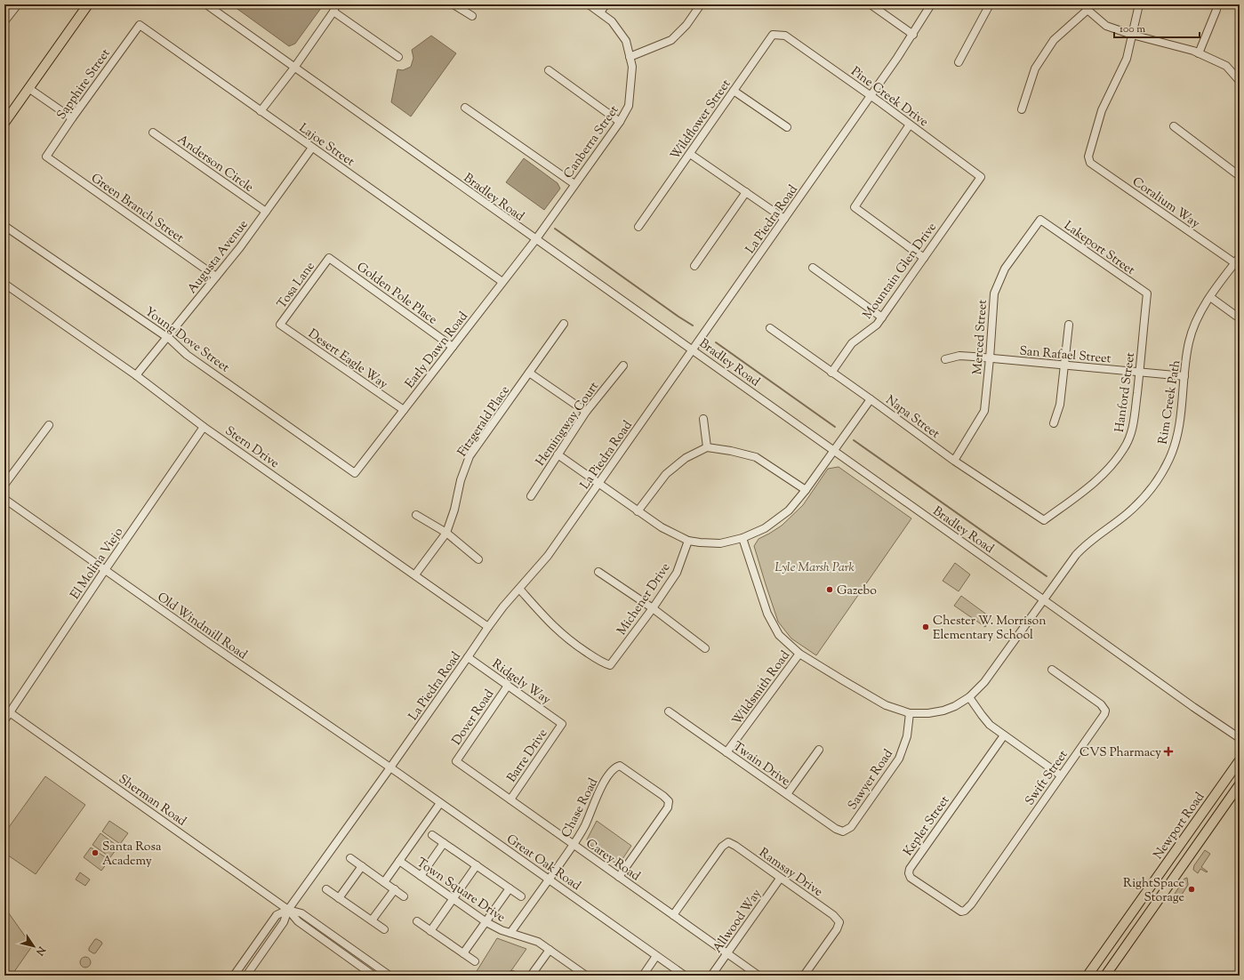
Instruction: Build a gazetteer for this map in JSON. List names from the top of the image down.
{
  "streets": {
    "main road": ["Newport Road"],
    "street": [
      "Sapphire Street",
      "Pine Creek Drive",
      "Wildflower Street",
      "Canberra Street",
      "Lajoe Street",
      "Anderson Circle",
      "Bradley Road",
      "Coralium Way",
      "Green Branch Street",
      "La Piedra Road",
      "Lakeport Street",
      "Augusta Avenue",
      "Mountain Glen Drive",
      "Tosa Lane",
      "Golden Pole Place",
      "Merced Street",
      "Young Dove Street",
      "Early Dawn Road",
      "San Rafael Street",
      "Desert Eagle Way",
      "Hanford Street",
      "Rim Creek Path",
      "Napa Street",
      "Fitzgerald Place",
      "Hemingway Court",
      "Stern Drive",
      "El Molina Viejo",
      "Michener Drive",
      "Old Windmill Road",
      "Ridgely Way",
      "Wildsmith Road",
      "Dover Road",
      "Barre Drive",
      "Twain Drive",
      "Swift Street",
      "Sawyer Road",
      "Sherman Road",
      "Chase Road",
      "Kepler Street",
      "Carey Road",
      "Great Oak Road",
      "Ramsay Drive",
      "Town Square Drive",
      "Allwood Way"
    ]
  },
  "crossings": [
    ["Sapphire Street", "Lajoe Street"],
    ["Sapphire Street", "Green Branch Street"],
    ["Pine Creek Drive", "Wildflower Street"],
    ["Pine Creek Drive", "La Piedra Road"],
    ["Pine Creek Drive", "Mountain Glen Drive"],
    ["Canberra Street", "Bradley Road"],
    ["Canberra Street", "Early Dawn Road"],
    ["Lajoe Street", "Augusta Avenue"],
    ["Lajoe Street", "Early Dawn Road"],
    ["Anderson Circle", "Augusta Avenue"],
    ["Bradley Road", "La Piedra Road"],
    ["Bradley Road", "Early Dawn Road"],
    ["Bradley Road", "Rim Creek Path"],
    ["Coralium Way", "Rim Creek Path"],
    ["Green Branch Street", "Augusta Avenue"],
    ["La Piedra Road", "Stern Drive"],
    ["La Piedra Road", "Michener Drive"],
    ["La Piedra Road", "Old Windmill Road"],
    ["La Piedra Road", "Ridgely Way"],
    ["La Piedra Road", "Sherman Road"],
    ["La Piedra Road", "Great Oak Road"],
    ["Lakeport Street", "Merced Street"],
    ["Lakeport Street", "Hanford Street"],
    ["Augusta Avenue", "Young Dove Street"],
    ["Augusta Avenue", "Stern Drive"],
    ["Mountain Glen Drive", "Napa Street"],
    ["Tosa Lane", "Golden Pole Place"],
    ["Tosa Lane", "Desert Eagle Way"],
    ["Golden Pole Place", "Early Dawn Road"],
    ["Merced Street", "San Rafael Street"],
    ["Merced Street", "Napa Street"],
    ["Young Dove Street", "Early Dawn Road"],
    ["Early Dawn Road", "Desert Eagle Way"],
    ["San Rafael Street", "Hanford Street"],
    ["San Rafael Street", "Rim Creek Path"],
    ["Hanford Street", "Napa Street"],
    ["Rim Creek Path", "Wildsmith Road"],
    ["Rim Creek Path", "Sawyer Road"],
    ["Fitzgerald Place", "Stern Drive"],
    ["Stern Drive", "El Molina Viejo"],
    ["El Molina Viejo", "Old Windmill Road"],
    ["El Molina Viejo", "Sherman Road"],
    ["Old Windmill Road", "Great Oak Road"],
    ["Ridgely Way", "Dover Road"],
    ["Ridgely Way", "Barre Drive"],
    ["Wildsmith Road", "Twain Drive"],
    ["Dover Road", "Carey Road"],
    ["Barre Drive", "Carey Road"],
    ["Twain Drive", "Sawyer Road"],
    ["Swift Street", "Kepler Street"],
    ["Chase Road", "Carey Road"],
    ["Chase Road", "Great Oak Road"],
    ["Chase Road", "Town Square Drive"],
    ["Carey Road", "Ramsay Drive"],
    ["Carey Road", "Allwood Way"],
    ["Ramsay Drive", "Allwood Way"]
  ],
  "parks": ["Lyle Marsh Park"],
  "places": {
    "other": [
      "Gazebo",
      "Chester W. Morrison Elementary School",
      "Santa Rosa Academy",
      "RightSpace Storage"
    ],
    "health": ["CVS Pharmacy"]
  },
  "scale_bar": "100 m",
  "north": "bottom right"
}
